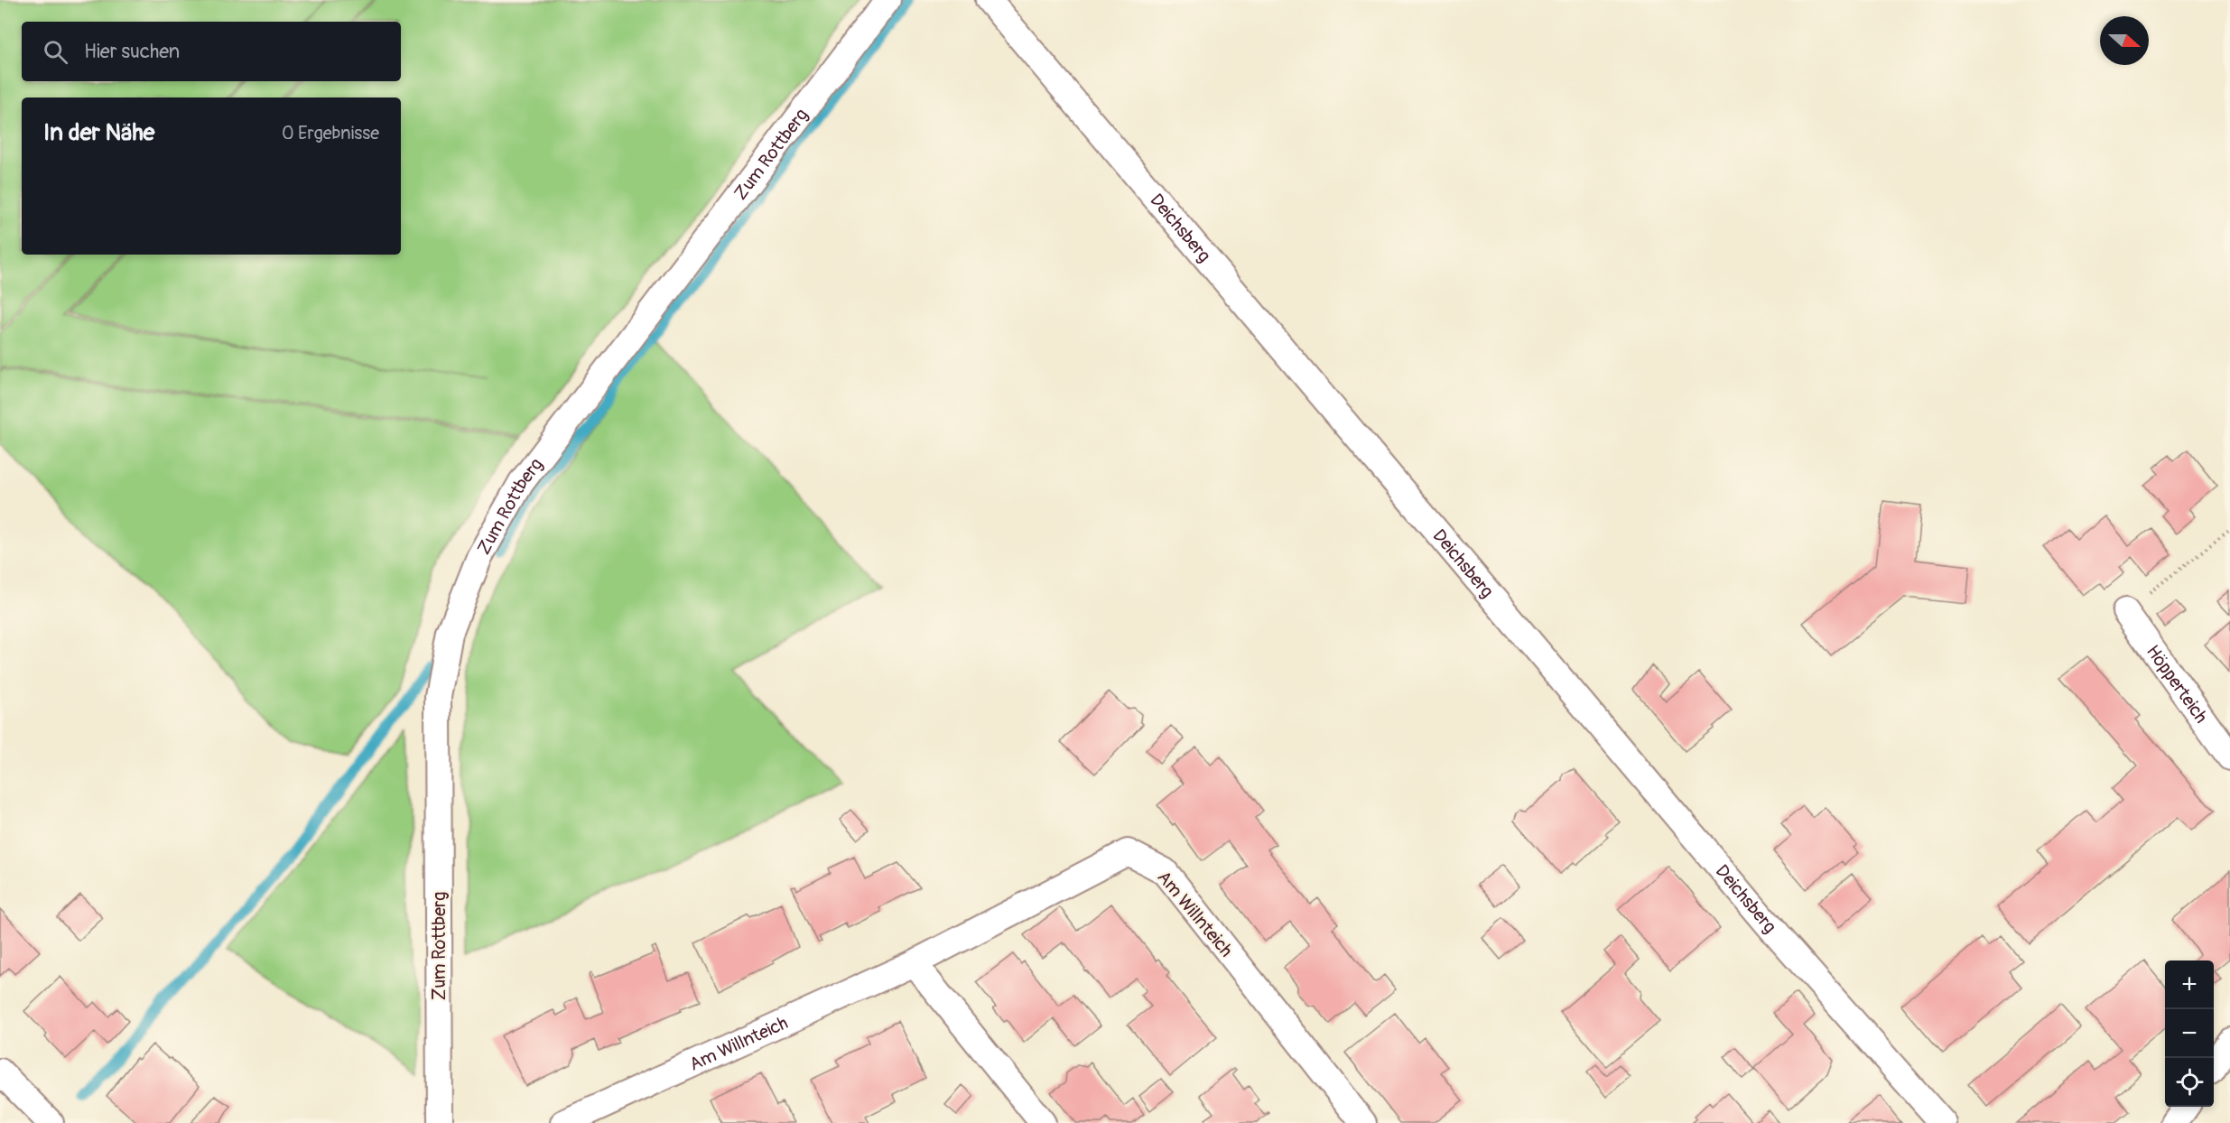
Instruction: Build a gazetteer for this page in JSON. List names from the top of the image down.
{
  "streets": {
    "street": [
      "Zum Rottberg",
      "Deichsberg",
      "Höpperteich",
      "Am Willnteich"
    ]
  },
  "north": "right",
  "page": {
    "search": "Hier suchen",
    "heading": ["In der Nähe", "0 Ergebnisse"],
    "map_buttons": ["+", "−"]
  }
}
